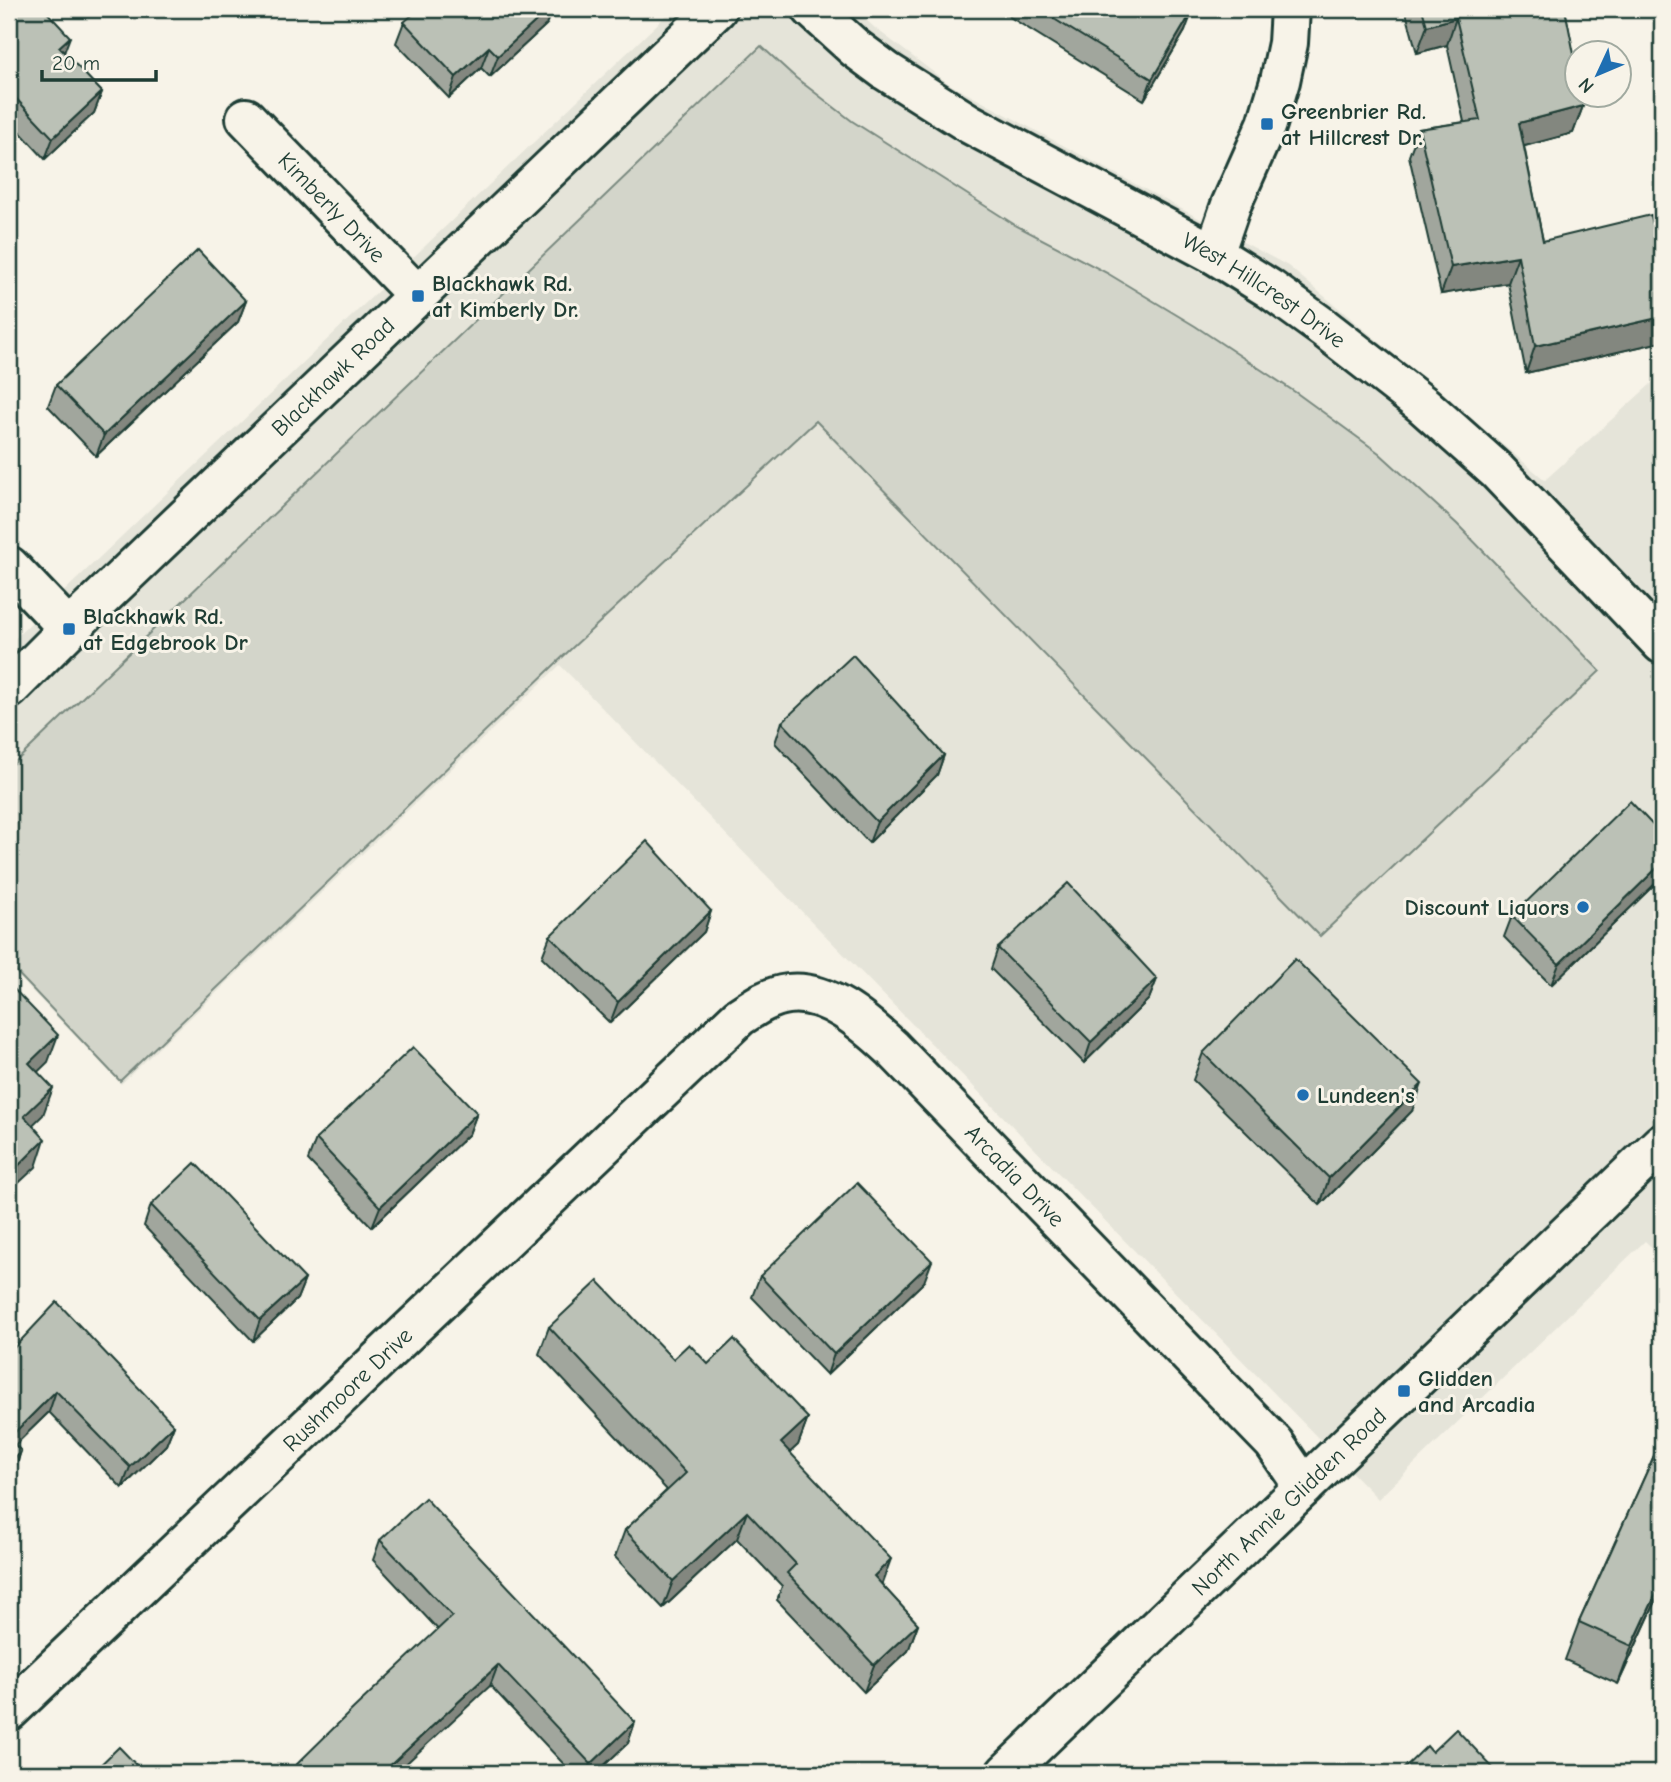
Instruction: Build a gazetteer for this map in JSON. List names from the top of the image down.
{
  "streets": {
    "street": [
      "Kimberly Drive",
      "West Hillcrest Drive",
      "Blackhawk Road",
      "Arcadia Drive",
      "Rushmoore Drive",
      "North Annie Glidden Road"
    ]
  },
  "crossings": [
    ["Kimberly Drive", "Blackhawk Road"],
    ["Arcadia Drive", "Rushmoore Drive"],
    ["Arcadia Drive", "North Annie Glidden Road"]
  ],
  "places": {
    "transit": [
      "Greenbrier Rd. at Hillcrest Dr.",
      "Blackhawk Rd. at Kimberly Dr.",
      "Blackhawk Rd. at Edgebrook Dr",
      "Glidden and Arcadia"
    ],
    "other": ["Discount Liquors", "Lundeen's"]
  },
  "scale_bar": "20 m",
  "north": "bottom left"
}
